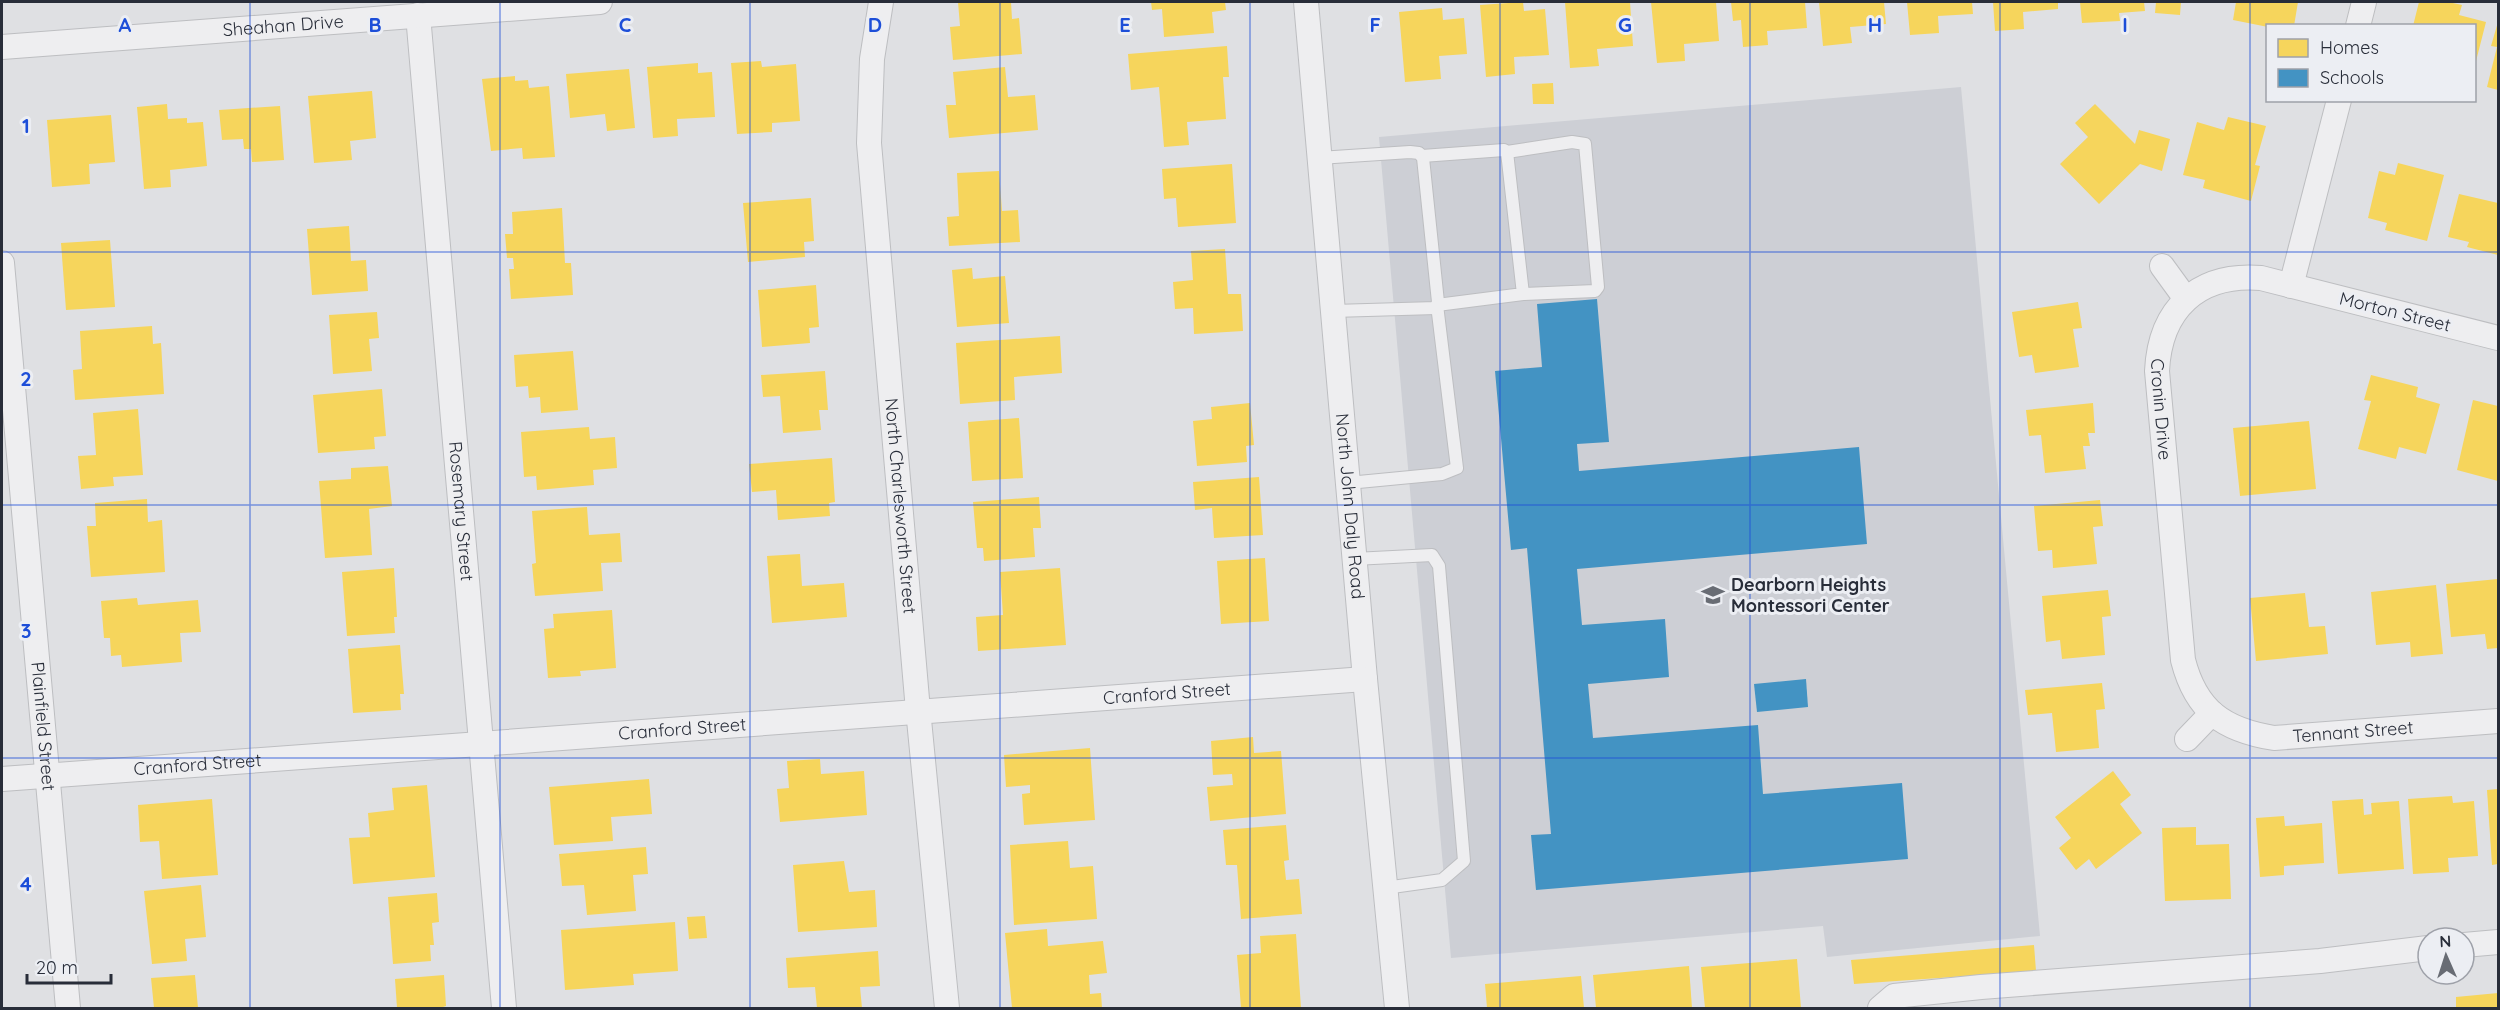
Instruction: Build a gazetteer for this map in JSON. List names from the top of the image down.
{
  "streets": {
    "street": [
      "Sheahan Drive",
      "Morton Street",
      "Cronin Drive",
      "North Charlesworth Street",
      "North John Daly Road",
      "Rosemary Street",
      "Cranford Street",
      "Plainfield Street",
      "Tennant Street"
    ]
  },
  "crossings": [
    ["Sheahan Drive", "Rosemary Street"],
    ["Morton Street", "Cronin Drive"],
    ["Cronin Drive", "Tennant Street"],
    ["North Charlesworth Street", "Cranford Street"],
    ["North John Daly Road", "Cranford Street"],
    ["Rosemary Street", "Cranford Street"],
    ["Cranford Street", "Plainfield Street"]
  ],
  "places": {
    "school or university": ["Dearborn Heights Montessori Center"]
  },
  "legend": ["Homes", "Schools"],
  "scale_bar": "20 m",
  "north": "top",
  "grid": {
    "columns": [
      "A",
      "B",
      "C",
      "D",
      "E",
      "F",
      "G",
      "H",
      "I"
    ],
    "rows": [
      "1",
      "2",
      "3",
      "4"
    ]
  }
}
